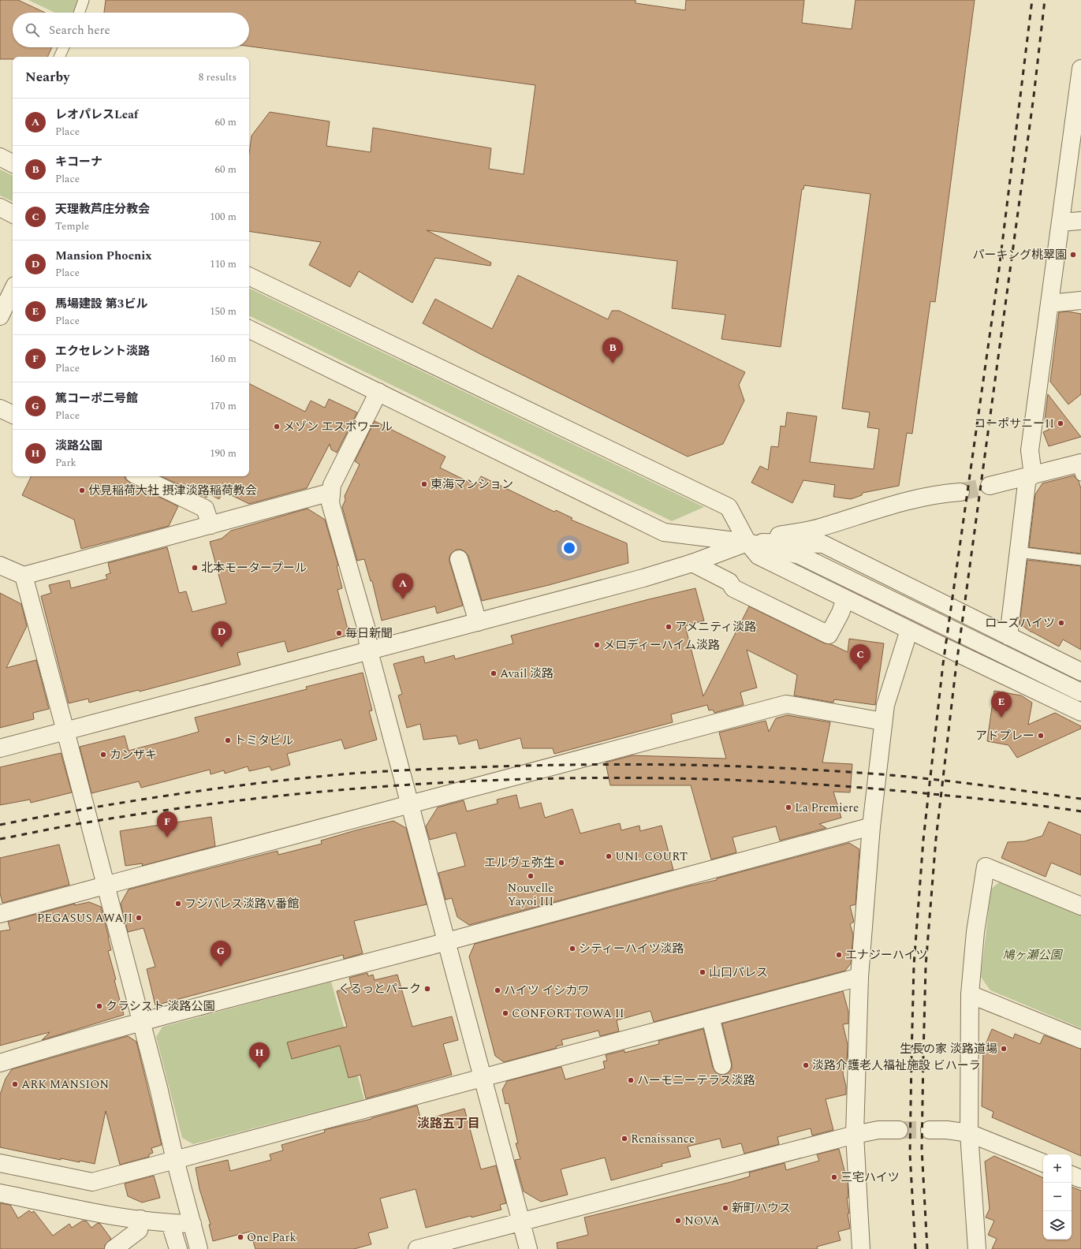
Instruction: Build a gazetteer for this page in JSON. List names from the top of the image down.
{
  "districts": ["淡路五丁目"],
  "parks": ["鳩ヶ瀬公園"],
  "places": [
    "パーキング桃翠園",
    "コーポサニーII",
    "メゾン エスポワール",
    "東海マンション",
    "伏見稲荷大社 摂津淡路稲荷教会",
    "北本モータープール",
    "ローズハイツ",
    "アメニティ淡路",
    "毎日新聞",
    "メロディーハイム淡路",
    "Avail 淡路",
    "アドプレー",
    "トミタビル",
    "カンザキ",
    "La Premiere",
    "UNI. COURT",
    "エルヴェ弥生",
    "Nouvelle Yayoi III",
    "フジパレス淡路V番館",
    "PEGASUS AWAJI",
    "シティーハイツ淡路",
    "エナジーハイツ",
    "山口パレス",
    "くるっとパーク",
    "ハイツ イシカワ",
    "クラシスト 淡路公園",
    "CONFORT TOWA II",
    "生長の家 淡路道場",
    "淡路介護老人福祉施設 ビハーラ",
    "ハーモニーテラス淡路",
    "ARK MANSION",
    "Renaissance",
    "三宅ハイツ",
    "新町ハウス",
    "NOVA",
    "One Park"
  ],
  "page": {
    "search": "Search here",
    "heading": ["Nearby", "8 results"],
    "list": [
      {
        "mark": "A",
        "name": "レオパレスLeaf",
        "note": "Place",
        "value": "60 m"
      },
      {
        "mark": "B",
        "name": "キコーナ",
        "note": "Place",
        "value": "60 m"
      },
      {
        "mark": "C",
        "name": "天理教芦庄分教会",
        "note": "Temple",
        "value": "100 m"
      },
      {
        "mark": "D",
        "name": "Mansion Phoenix",
        "note": "Place",
        "value": "110 m"
      },
      {
        "mark": "E",
        "name": "馬場建設 第3ビル",
        "note": "Place",
        "value": "150 m"
      },
      {
        "mark": "F",
        "name": "エクセレント淡路",
        "note": "Place",
        "value": "160 m"
      },
      {
        "mark": "G",
        "name": "篤コーポ二号館",
        "note": "Place",
        "value": "170 m"
      },
      {
        "mark": "H",
        "name": "淡路公園",
        "note": "Park",
        "value": "190 m"
      }
    ],
    "pins": [
      "B",
      "A",
      "D",
      "C",
      "E",
      "F",
      "G",
      "H"
    ],
    "map_buttons": ["+", "−"]
  }
}
